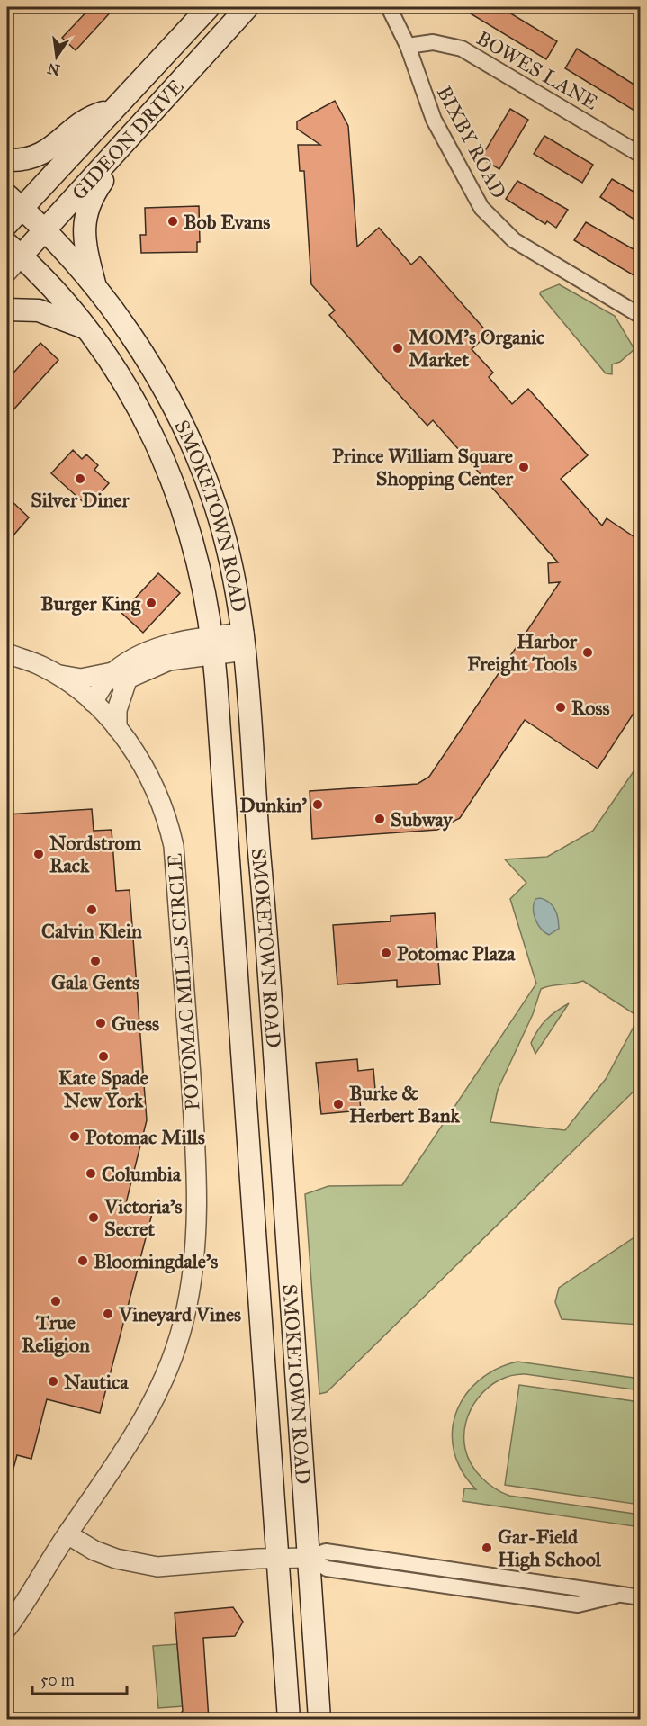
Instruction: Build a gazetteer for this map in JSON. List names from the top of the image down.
{
  "streets": {
    "main road": ["GIDEON DRIVE", "SMOKETOWN ROAD"],
    "street": ["BOWES LANE", "BIXBY ROAD", "POTOMAC MILLS CIRCLE"]
  },
  "crossings": [
    ["BOWES LANE", "BIXBY ROAD"],
    ["GIDEON DRIVE", "SMOKETOWN ROAD"]
  ],
  "places": [
    "Bob Evans",
    "MOM's Organic Market",
    "Prince William Square Shopping Center",
    "Silver Diner",
    "Burger King",
    "Harbor Freight Tools",
    "Ross",
    "Dunkin'",
    "Subway",
    "Nordstrom Rack",
    "Calvin Klein",
    "Potomac Plaza",
    "Gala Gents",
    "Guess",
    "Kate Spade New York",
    "Burke & Herbert Bank",
    "Potomac Mills",
    "Columbia",
    "Victoria's Secret",
    "Bloomingdale's",
    "True Religion",
    "Vineyard Vines",
    "Nautica",
    "Gar-Field High School"
  ],
  "scale_bar": "50 m",
  "north": "bottom"
}
